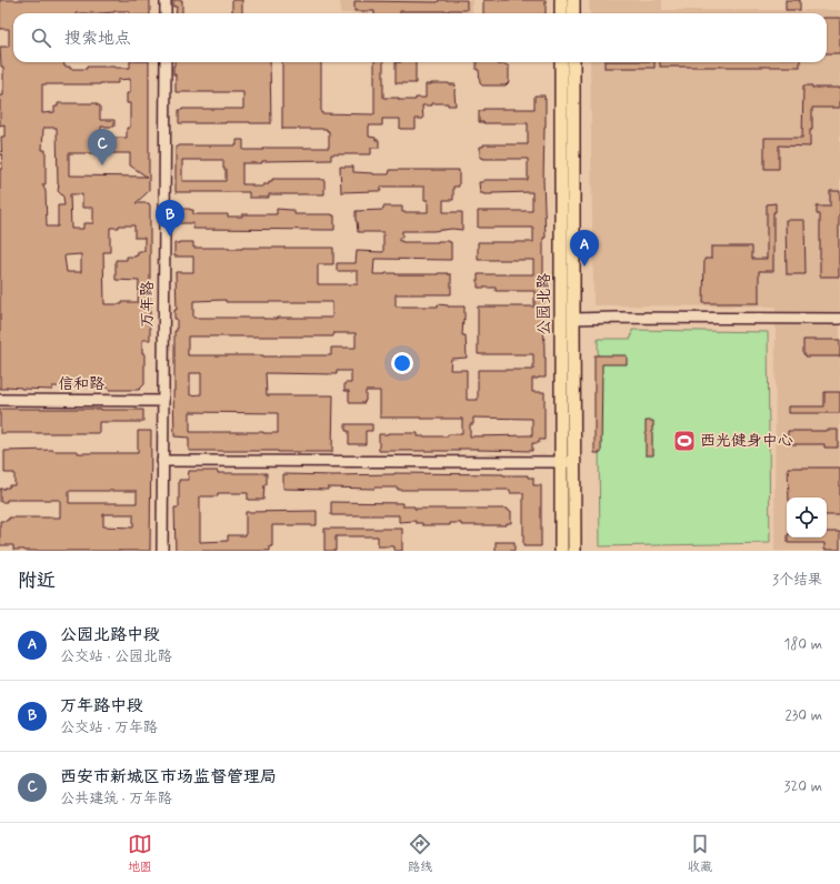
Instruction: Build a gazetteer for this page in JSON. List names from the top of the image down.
{
  "streets": {
    "main road": ["公园北路"],
    "street": ["万年路", "信和路"]
  },
  "crossings": [
    ["万年路", "信和路"]
  ],
  "places": {
    "sports": ["西光健身中心"]
  },
  "page": {
    "search": "搜索地点",
    "pins": ["C", "B", "A"],
    "heading": ["附近", "3个结果"],
    "list": [
      {
        "mark": "A",
        "name": "公园北路中段",
        "note": "公交站 · 公园北路",
        "value": "180 m"
      },
      {
        "mark": "B",
        "name": "万年路中段",
        "note": "公交站 · 万年路",
        "value": "230 m"
      },
      {
        "mark": "C",
        "name": "西安市新城区市场监督管理局",
        "note": "公共建筑 · 万年路",
        "value": "320 m"
      }
    ],
    "nav": ["地图", "路线", "收藏"]
  }
}
